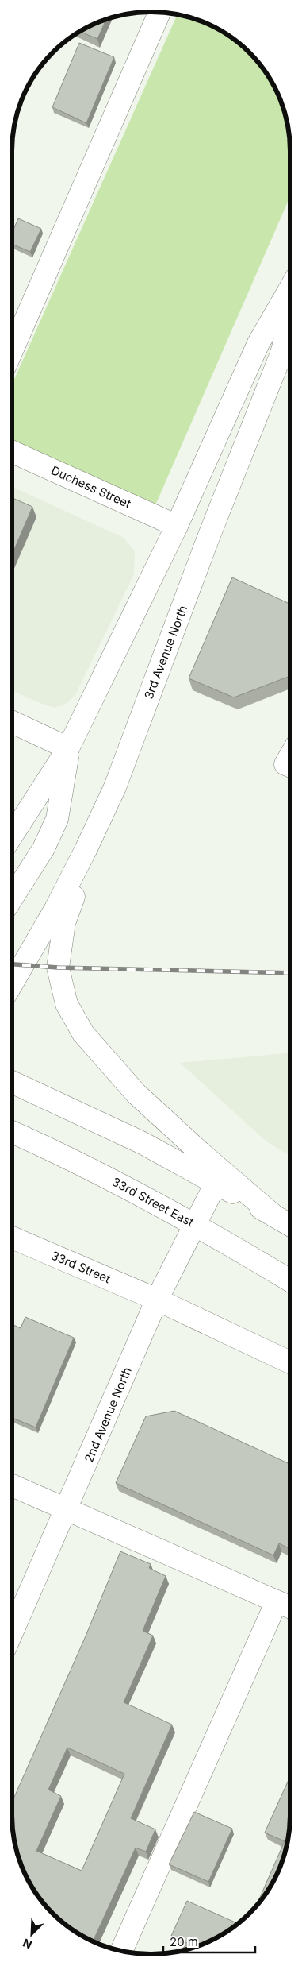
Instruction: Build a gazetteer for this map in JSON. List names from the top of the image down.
{
  "streets": {
    "main road": [
      "Duchess Street",
      "3rd Avenue North",
      "33rd Street East",
      "33rd Street",
      "2nd Avenue North"
    ]
  },
  "crossings": [
    ["33rd Street East", "2nd Avenue North"],
    ["33rd Street", "2nd Avenue North"]
  ],
  "scale_bar": "20 m",
  "north": "bottom left"
}
